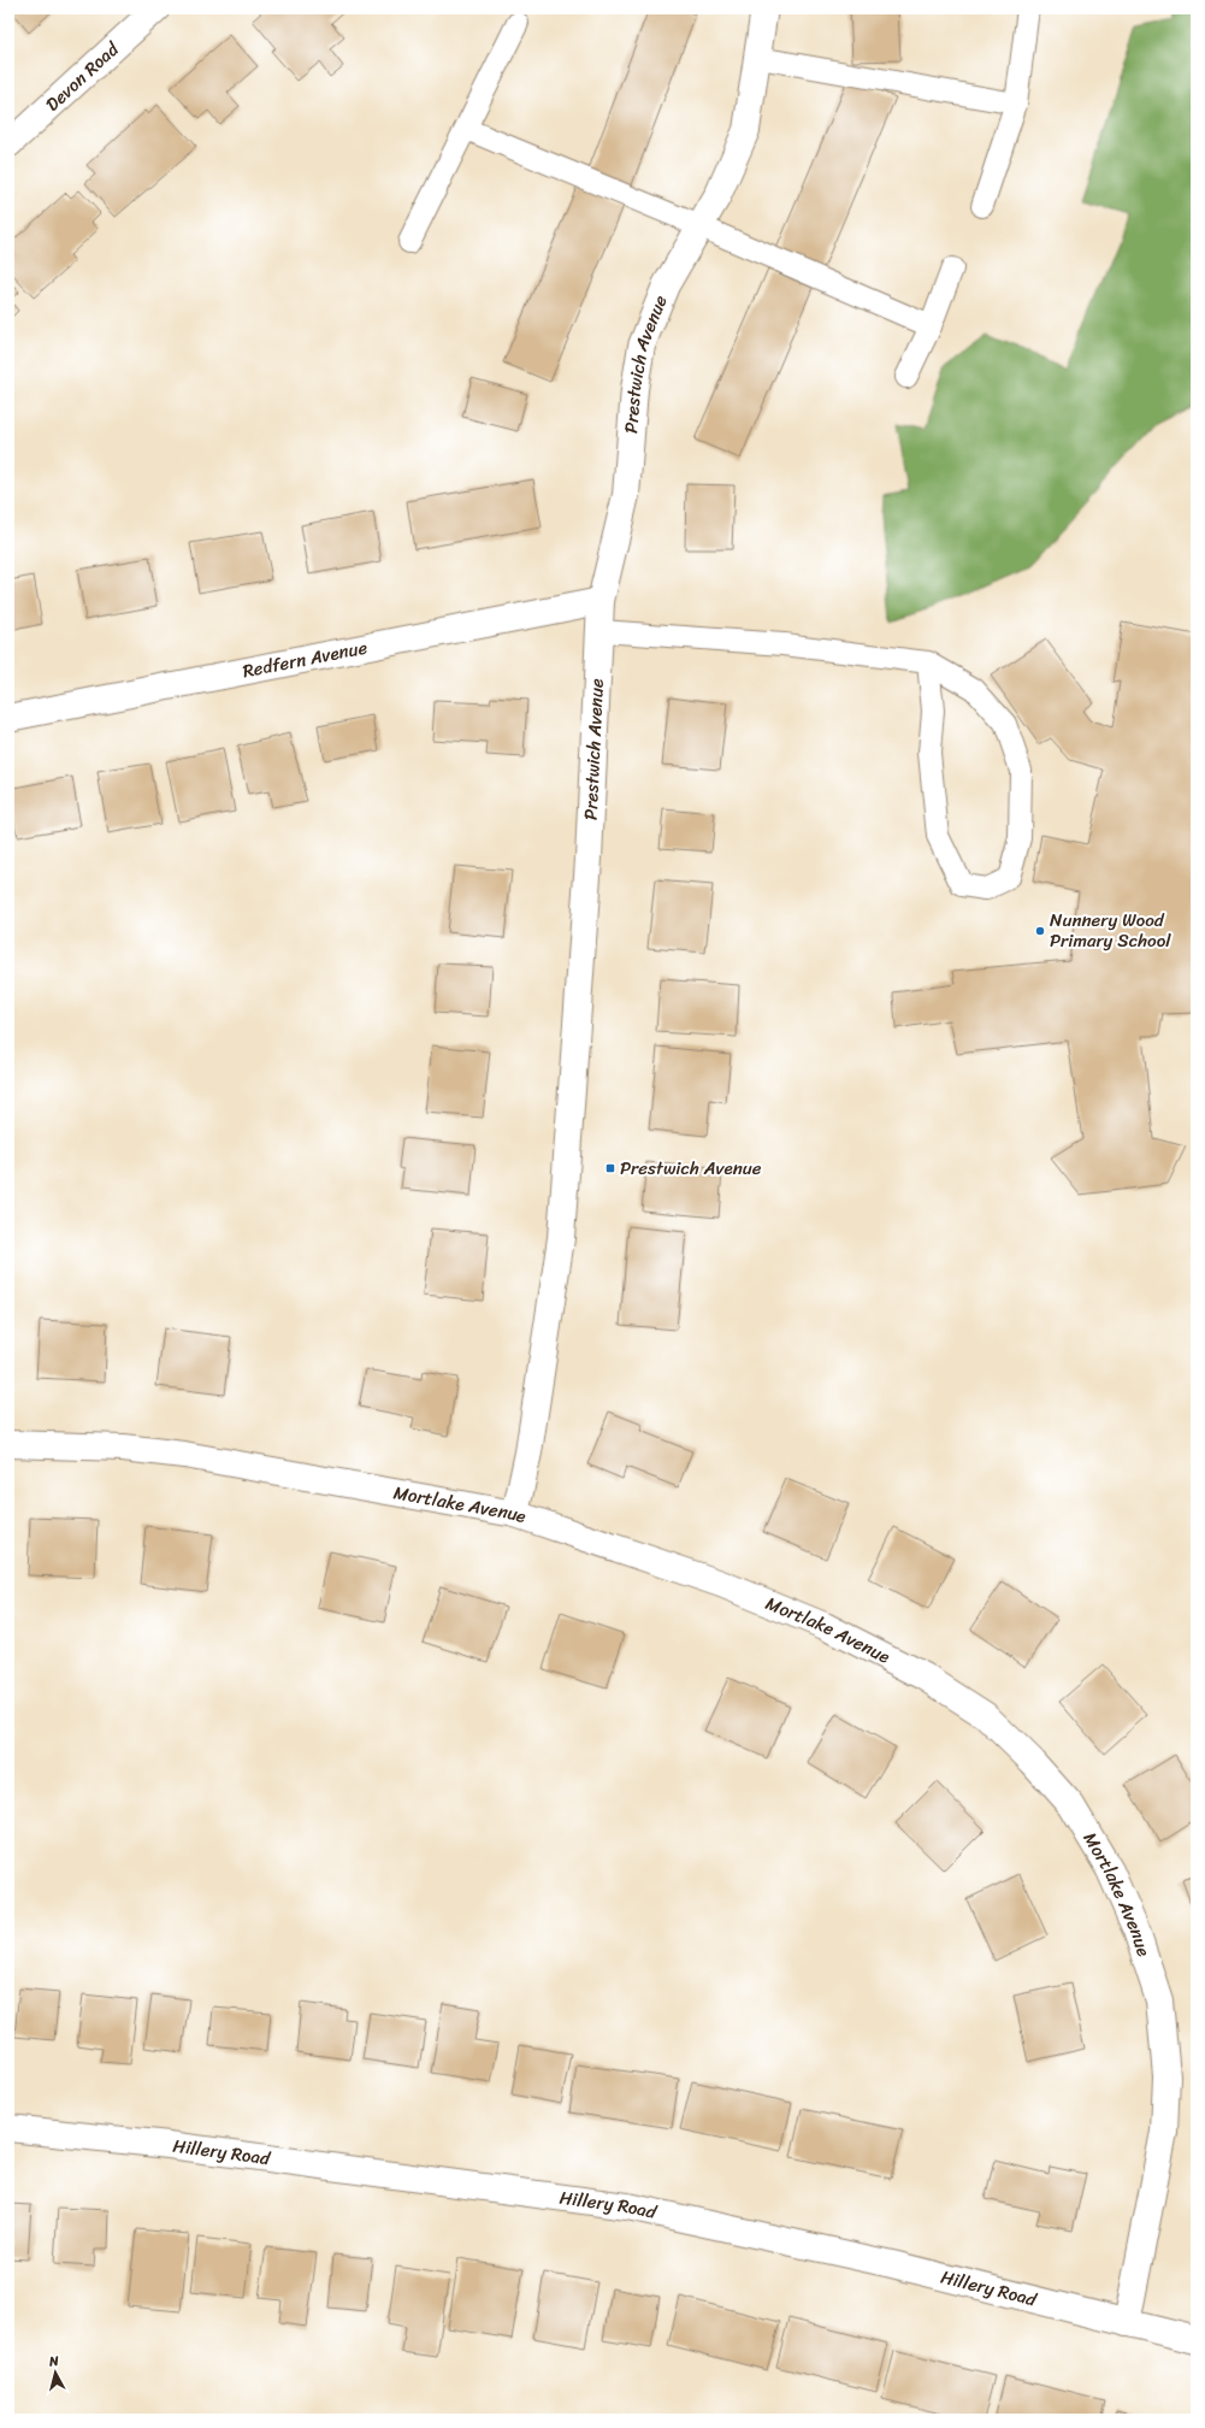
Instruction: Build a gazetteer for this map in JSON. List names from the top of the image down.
{
  "streets": {
    "street": [
      "Devon Road",
      "Prestwich Avenue",
      "Redfern Avenue",
      "Mortlake Avenue",
      "Hillery Road"
    ]
  },
  "crossings": [
    ["Prestwich Avenue", "Redfern Avenue"],
    ["Prestwich Avenue", "Mortlake Avenue"],
    ["Mortlake Avenue", "Hillery Road"]
  ],
  "places": {
    "other": ["Nunnery Wood Primary School"],
    "transit": ["Prestwich Avenue"]
  },
  "north": "top"
}
